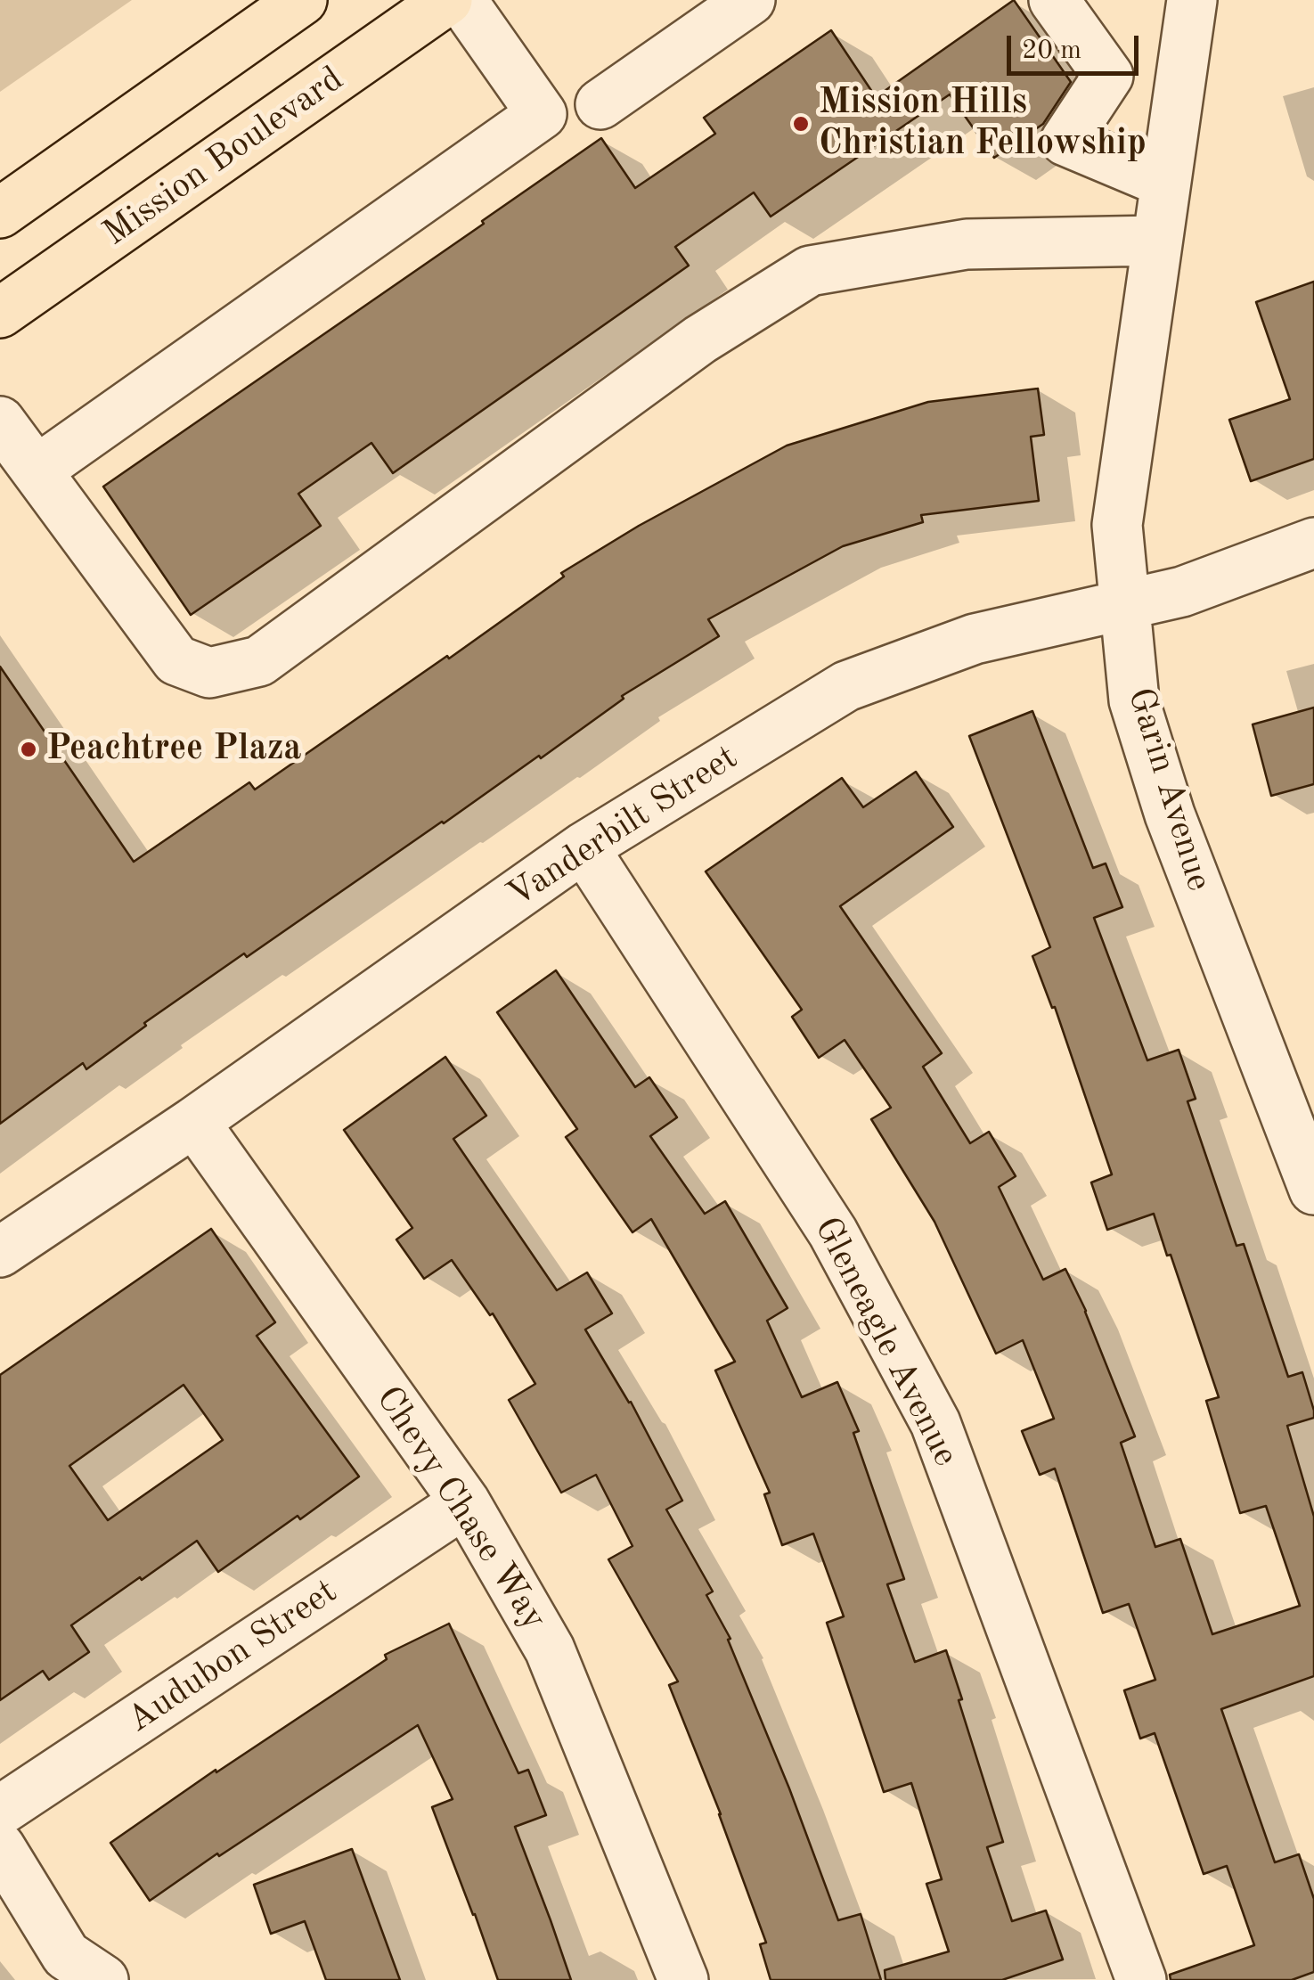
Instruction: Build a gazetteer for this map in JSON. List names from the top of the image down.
{
  "streets": {
    "main road": ["Mission Boulevard"],
    "street": [
      "Garin Avenue",
      "Vanderbilt Street",
      "Gleneagle Avenue",
      "Chevy Chase Way",
      "Audubon Street"
    ]
  },
  "crossings": [
    ["Garin Avenue", "Vanderbilt Street"],
    ["Vanderbilt Street", "Gleneagle Avenue"],
    ["Vanderbilt Street", "Chevy Chase Way"],
    ["Chevy Chase Way", "Audubon Street"]
  ],
  "places": ["Mission Hills Christian Fellowship", "Peachtree Plaza"],
  "scale_bar": "20 m"
}
